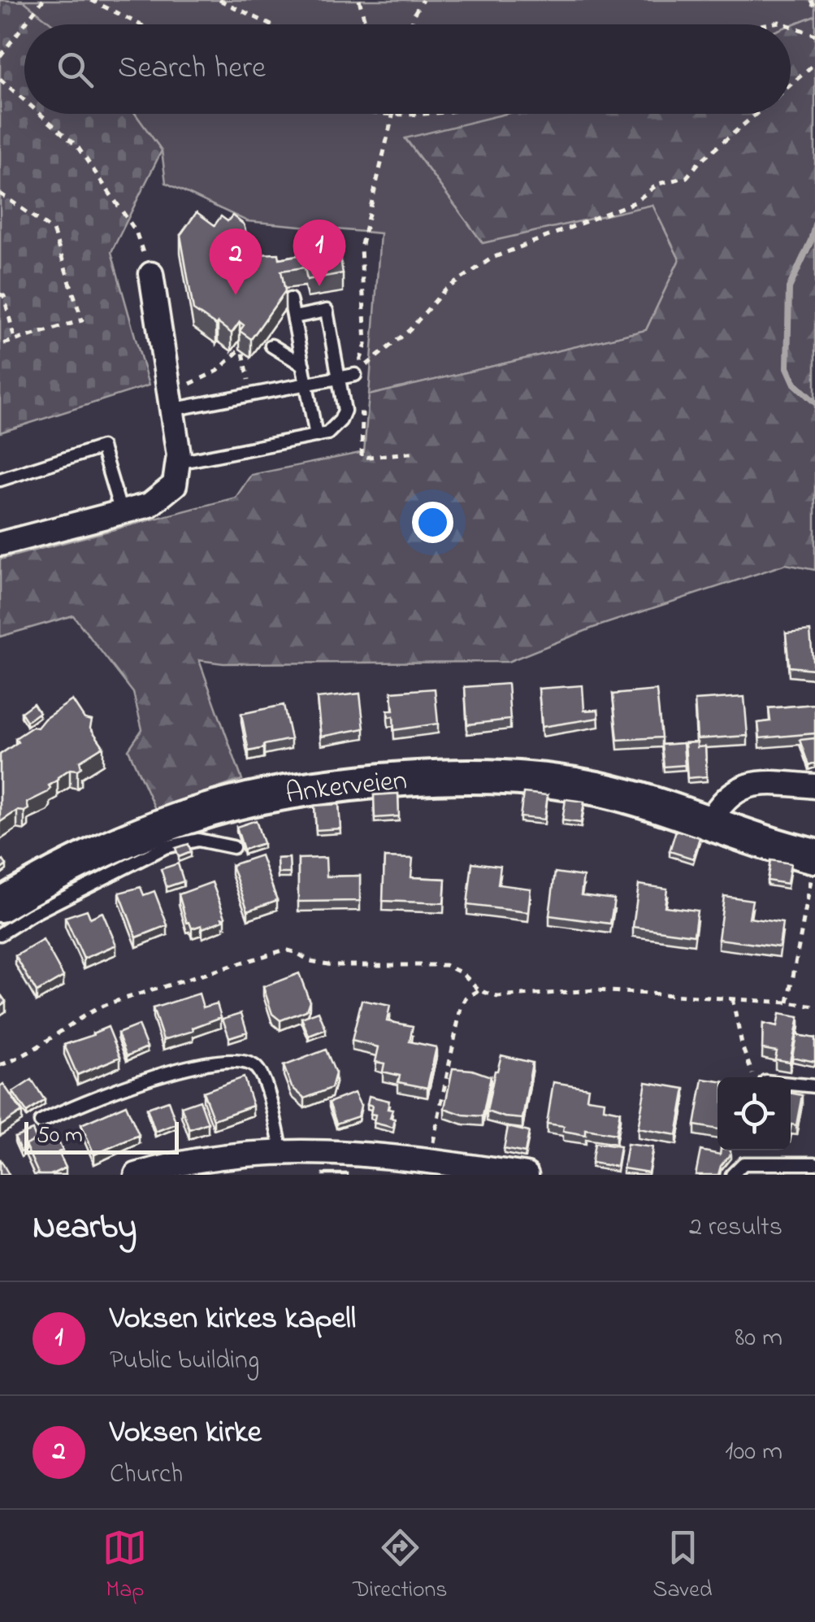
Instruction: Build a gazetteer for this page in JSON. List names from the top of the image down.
{
  "streets": {
    "main road": ["Ankerveien"]
  },
  "scale_bar": "50 m",
  "page": {
    "search": "Search here",
    "pins": ["1", "2"],
    "scale": "50 m",
    "heading": ["Nearby", "2 results"],
    "list": [
      {
        "mark": "1",
        "name": "Voksen kirkes kapell",
        "note": "Public building",
        "value": "80 m"
      },
      {
        "mark": "2",
        "name": "Voksen kirke",
        "note": "Church",
        "value": "100 m"
      }
    ],
    "nav": ["Map", "Directions", "Saved"]
  }
}
